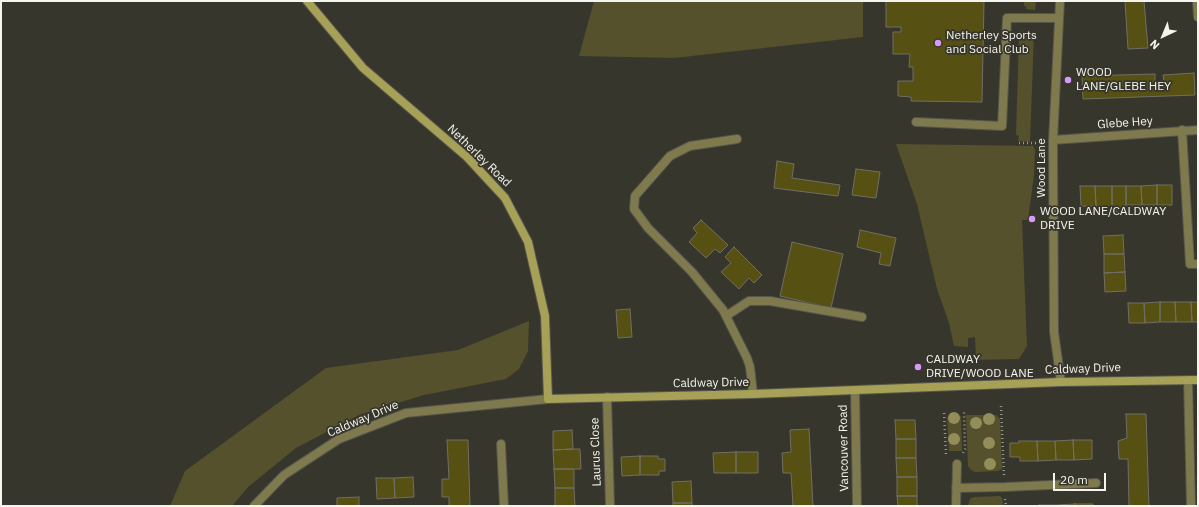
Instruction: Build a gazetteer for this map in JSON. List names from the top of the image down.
{
  "streets": {
    "main road": ["Netherley Road", "Caldway Drive"],
    "street": [
      "Glebe Hey",
      "Wood Lane",
      "Vancouver Road",
      "Laurus Close"
    ]
  },
  "crossings": [
    ["Glebe Hey", "Wood Lane"],
    ["Netherley Road", "Caldway Drive"],
    ["Wood Lane", "Caldway Drive"],
    ["Caldway Drive", "Vancouver Road"],
    ["Caldway Drive", "Laurus Close"]
  ],
  "places": [
    "Netherley Sports and Social Club",
    "WOOD LANE/GLEBE HEY",
    "WOOD LANE/CALDWAY DRIVE",
    "CALDWAY DRIVE/WOOD LANE"
  ],
  "scale_bar": "20 m",
  "north": "bottom left"
}
